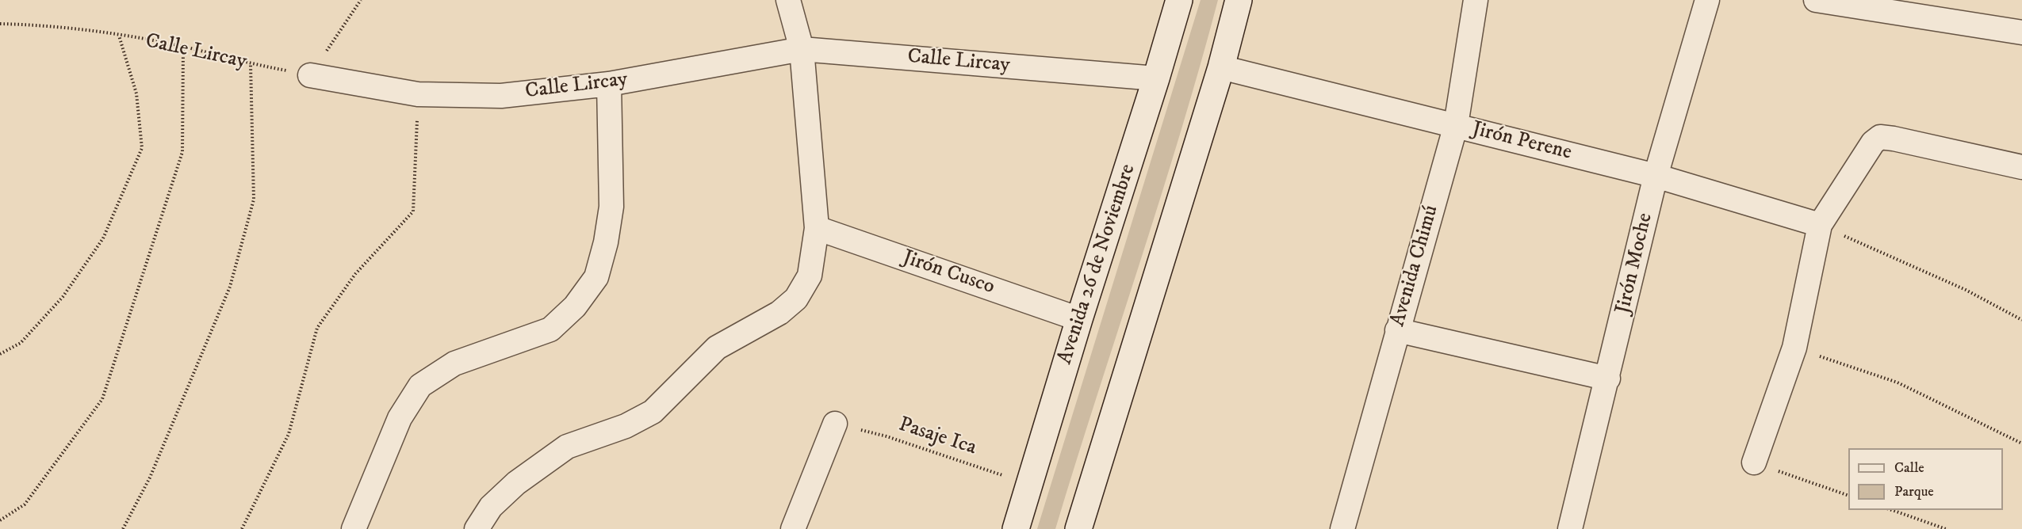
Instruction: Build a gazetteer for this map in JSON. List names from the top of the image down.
{
  "streets": {
    "main road": ["Avenida 26 de Noviembre"],
    "street": [
      "Calle Lircay",
      "Jirón Perene",
      "Jirón Moche",
      "Avenida Chimú",
      "Jirón Cusco"
    ],
    "path": ["Pasaje Ica"]
  },
  "crossings": [
    ["Calle Lircay", "Avenida 26 de Noviembre"],
    ["Jirón Perene", "Jirón Moche"],
    ["Jirón Perene", "Avenida Chimú"],
    ["Avenida 26 de Noviembre", "Jirón Cusco"],
    ["Avenida 26 de Noviembre", "Pasaje Ica"]
  ],
  "legend": ["Calle", "Parque"]
}
